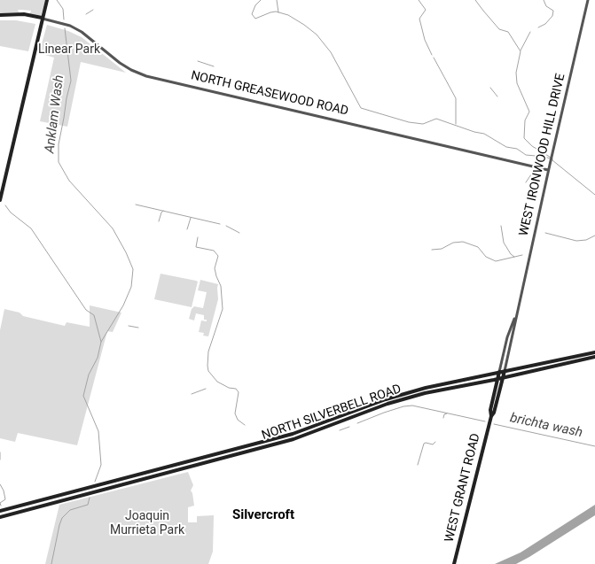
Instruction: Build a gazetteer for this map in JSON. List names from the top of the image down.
{
  "streets": {
    "main road": ["NORTH GREASEWOOD ROAD", "NORTH SILVERBELL ROAD", "WEST GRANT ROAD"],
    "street": ["WEST IRONWOOD HILL DRIVE"]
  },
  "crossings": [
    ["NORTH GREASEWOOD ROAD", "WEST IRONWOOD HILL DRIVE"],
    ["WEST IRONWOOD HILL DRIVE", "NORTH SILVERBELL ROAD"],
    ["WEST IRONWOOD HILL DRIVE", "WEST GRANT ROAD"],
    ["NORTH SILVERBELL ROAD", "WEST GRANT ROAD"]
  ],
  "districts": ["Silvercroft"],
  "water": ["Anklam Wash", "brichta wash"],
  "parks": ["Linear Park", "Joaquin Murrieta Park"]
}
